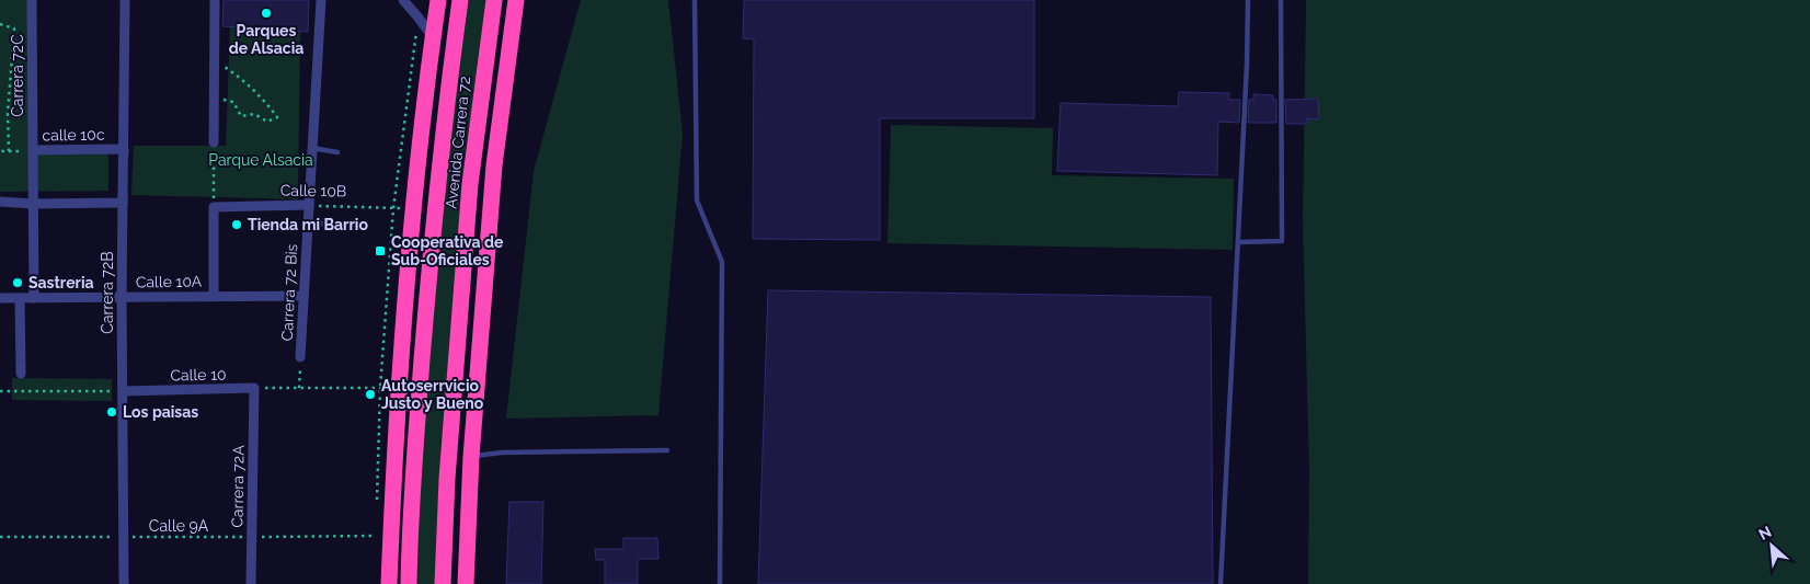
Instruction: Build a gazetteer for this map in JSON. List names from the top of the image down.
{
  "streets": {
    "highway": ["Avenida Carrera 72"],
    "street": [
      "Carrera 72C",
      "calle 10c",
      "Calle 10B",
      "Calle 10A",
      "Carrera 72B",
      "Carrera 72 Bis",
      "Calle 10",
      "Carrera 72A"
    ],
    "path": ["Calle 9A"]
  },
  "crossings": [
    ["Carrera 72C", "calle 10c"],
    ["calle 10c", "Carrera 72B"],
    ["Calle 10B", "Carrera 72 Bis"],
    ["Calle 10A", "Carrera 72B"],
    ["Calle 10A", "Carrera 72 Bis"],
    ["Carrera 72B", "Calle 10"],
    ["Carrera 72B", "Calle 9A"],
    ["Calle 10", "Carrera 72A"],
    ["Carrera 72A", "Calle 9A"]
  ],
  "parks": ["Parque Alsacia"],
  "places": {
    "other": [
      "Parques de Alsacia",
      "Tienda mi Barrio",
      "Sastreria",
      "Autoserrvicio Justo y Bueno",
      "Los paisas"
    ],
    "transit": ["Cooperativa de Sub-Oficiales"]
  },
  "north": "top left"
}
